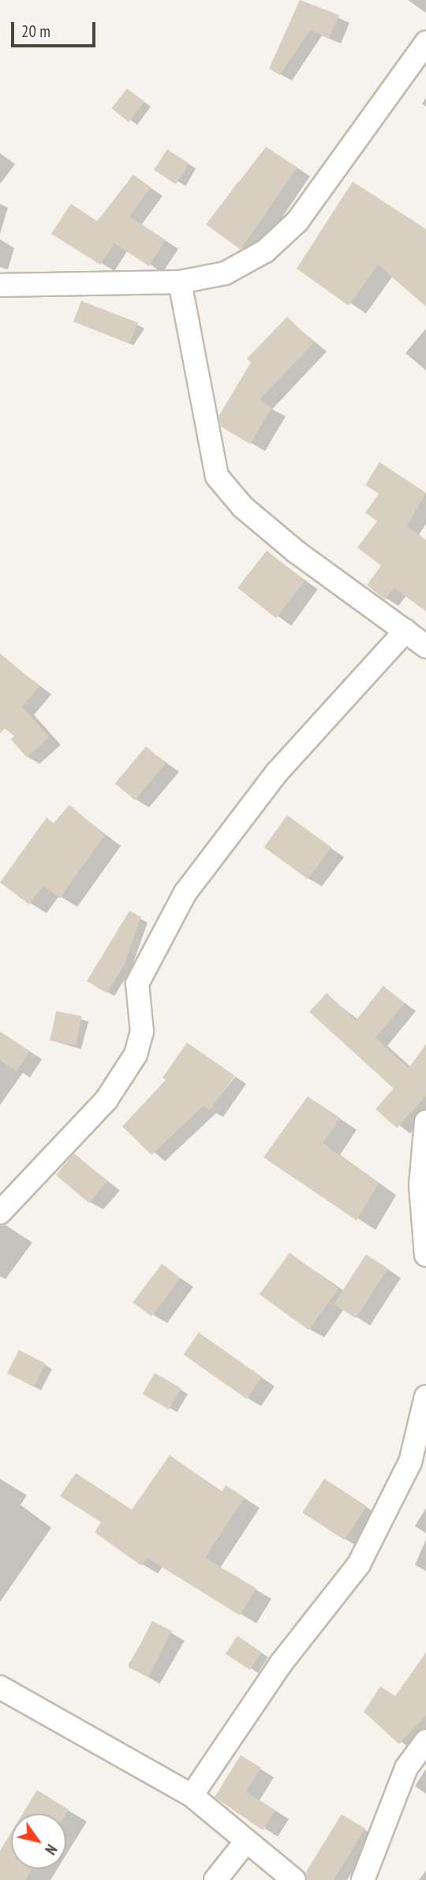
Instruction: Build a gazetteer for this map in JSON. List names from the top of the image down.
{
  "scale_bar": "20 m",
  "north": "bottom right"
}
